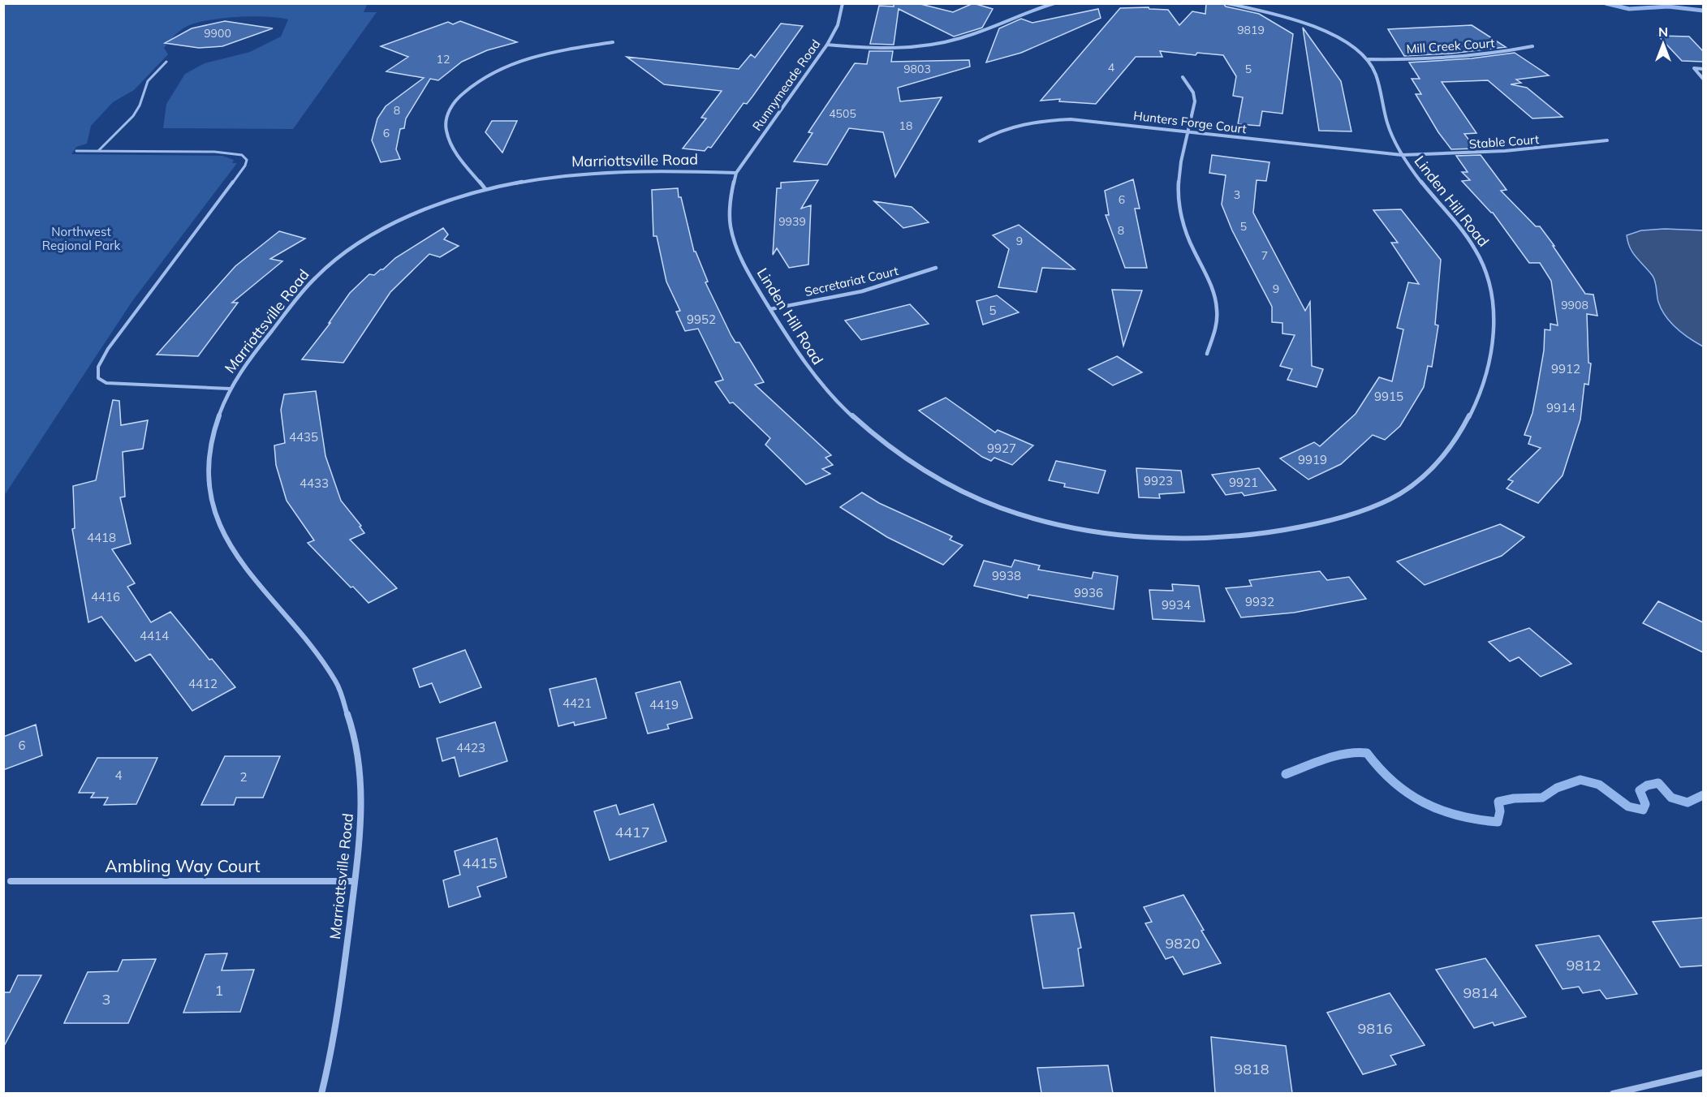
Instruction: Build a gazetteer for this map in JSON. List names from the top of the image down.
{
  "streets": {
    "street": [
      "Mill Creek Court",
      "Runnymeade Road",
      "Hunters Forge Court",
      "Stable Court",
      "Marriottsville Road",
      "Linden Hill Road",
      "Secretariat Court",
      "Ambling Way Court"
    ]
  },
  "crossings": [
    ["Mill Creek Court", "Linden Hill Road"],
    ["Runnymeade Road", "Marriottsville Road"],
    ["Runnymeade Road", "Linden Hill Road"],
    ["Hunters Forge Court", "Stable Court"],
    ["Hunters Forge Court", "Linden Hill Road"],
    ["Stable Court", "Linden Hill Road"],
    ["Marriottsville Road", "Linden Hill Road"],
    ["Marriottsville Road", "Ambling Way Court"],
    ["Linden Hill Road", "Secretariat Court"]
  ],
  "parks": ["Northwest Regional Park"],
  "house_numbers": [
    "9819",
    "9900",
    "12",
    "4",
    "9803",
    "5",
    "8",
    "4505",
    "18",
    "6",
    "3",
    "6",
    "9939",
    "5",
    "8",
    "9",
    "7",
    "9",
    "9908",
    "5",
    "9952",
    "9912",
    "9915",
    "9914",
    "4435",
    "9927",
    "9919",
    "9923",
    "9921",
    "4433",
    "4418",
    "9938",
    "9936",
    "4416",
    "9932",
    "9934",
    "4414",
    "4412",
    "4421",
    "4419",
    "6",
    "4423",
    "4",
    "2",
    "4417",
    "4415",
    "9820",
    "9812",
    "1",
    "9814",
    "3",
    "9816",
    "9818"
  ],
  "north": "top"
}
